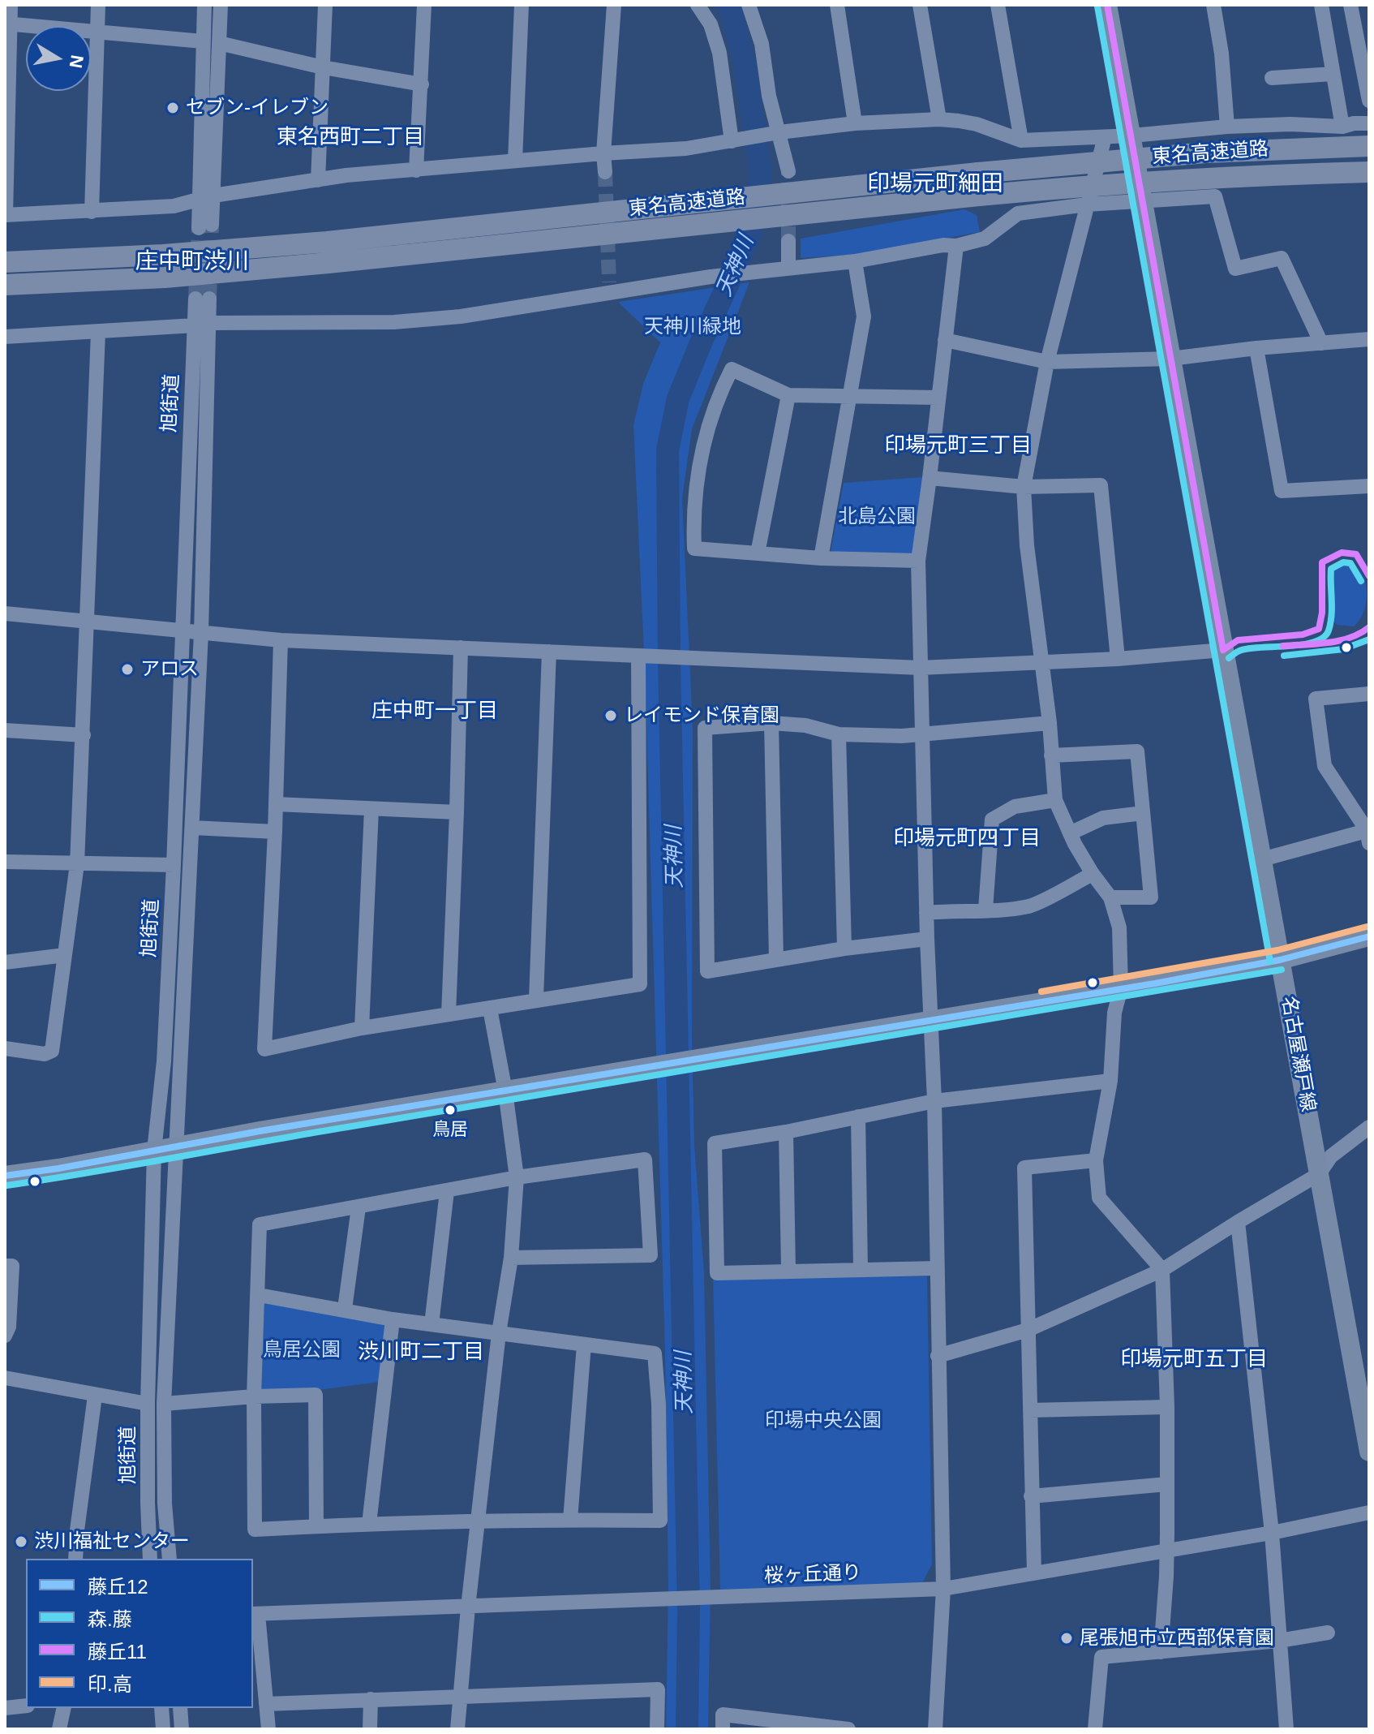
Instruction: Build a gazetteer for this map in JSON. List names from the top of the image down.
{
  "streets": {
    "highway": ["東名高速道路"],
    "main road": ["名古屋瀬戸線"],
    "street": ["旭街道", "桜ヶ丘通り"]
  },
  "districts": [
    "東名西町二丁目",
    "印場元町細田",
    "庄中町渋川",
    "印場元町三丁目",
    "庄中町一丁目",
    "印場元町四丁目",
    "渋川町二丁目",
    "印場元町五丁目"
  ],
  "water": ["天神川"],
  "parks": [
    "天神川緑地",
    "北島公園",
    "鳥居公園",
    "印場中央公園"
  ],
  "places": [
    "セブン-イレブン",
    "アロス",
    "レイモンド保育園",
    "鳥居",
    "渋川福祉センター",
    "尾張旭市立西部保育園"
  ],
  "lines": [
    "transit line 藤丘11",
    "transit line 森.藤",
    "transit line 印.高",
    "transit line 藤丘12"
  ],
  "legend": [
    "藤丘12",
    "森.藤",
    "藤丘11",
    "印.高"
  ],
  "north": "right"
}
